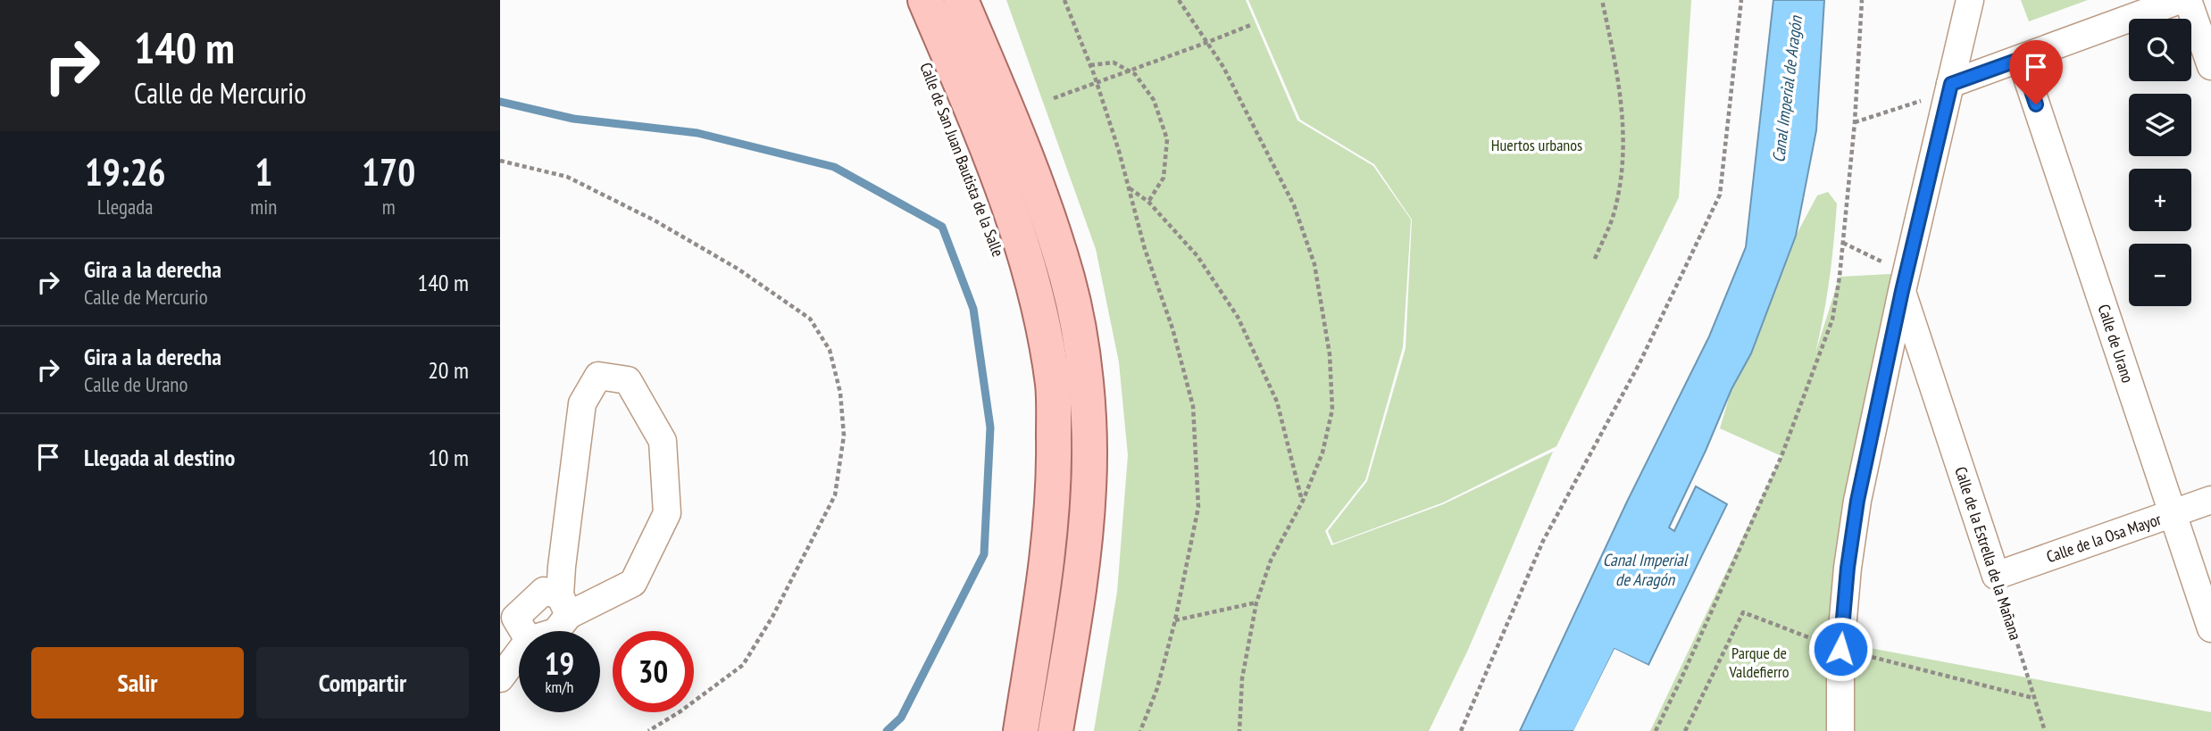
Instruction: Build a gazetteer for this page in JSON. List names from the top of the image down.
{
  "streets": {
    "main road": ["Calle de San Juan Bautista de la Salle"],
    "street": ["Calle de Urano", "Calle de la Osa Mayor", "Calle de la Estrella de la Mañana"]
  },
  "crossings": [
    ["Calle de Urano", "Calle de la Osa Mayor"],
    ["Calle de la Osa Mayor", "Calle de la Estrella de la Mañana"]
  ],
  "water": ["Canal Imperial de Aragón"],
  "parks": ["Huertos urbanos", "Parque de Valdefierro"],
  "page": {
    "turn": ["140 m", "Calle de Mercurio"],
    "map_buttons": ["+", "−"],
    "eta": [
      "19:26",
      "Llegada",
      "1",
      "min",
      "170",
      "m"
    ],
    "list": [
      {
        "name": "Gira a la derecha",
        "note": "Calle de Mercurio",
        "value": "140 m"
      },
      {
        "name": "Gira a la derecha",
        "note": "Calle de Urano",
        "value": "20 m"
      },
      {
        "name": "Llegada al destino",
        "value": "10 m"
      }
    ],
    "speed": "19 km/h",
    "limit": "30",
    "buttons": ["Salir", "Compartir"]
  }
}
